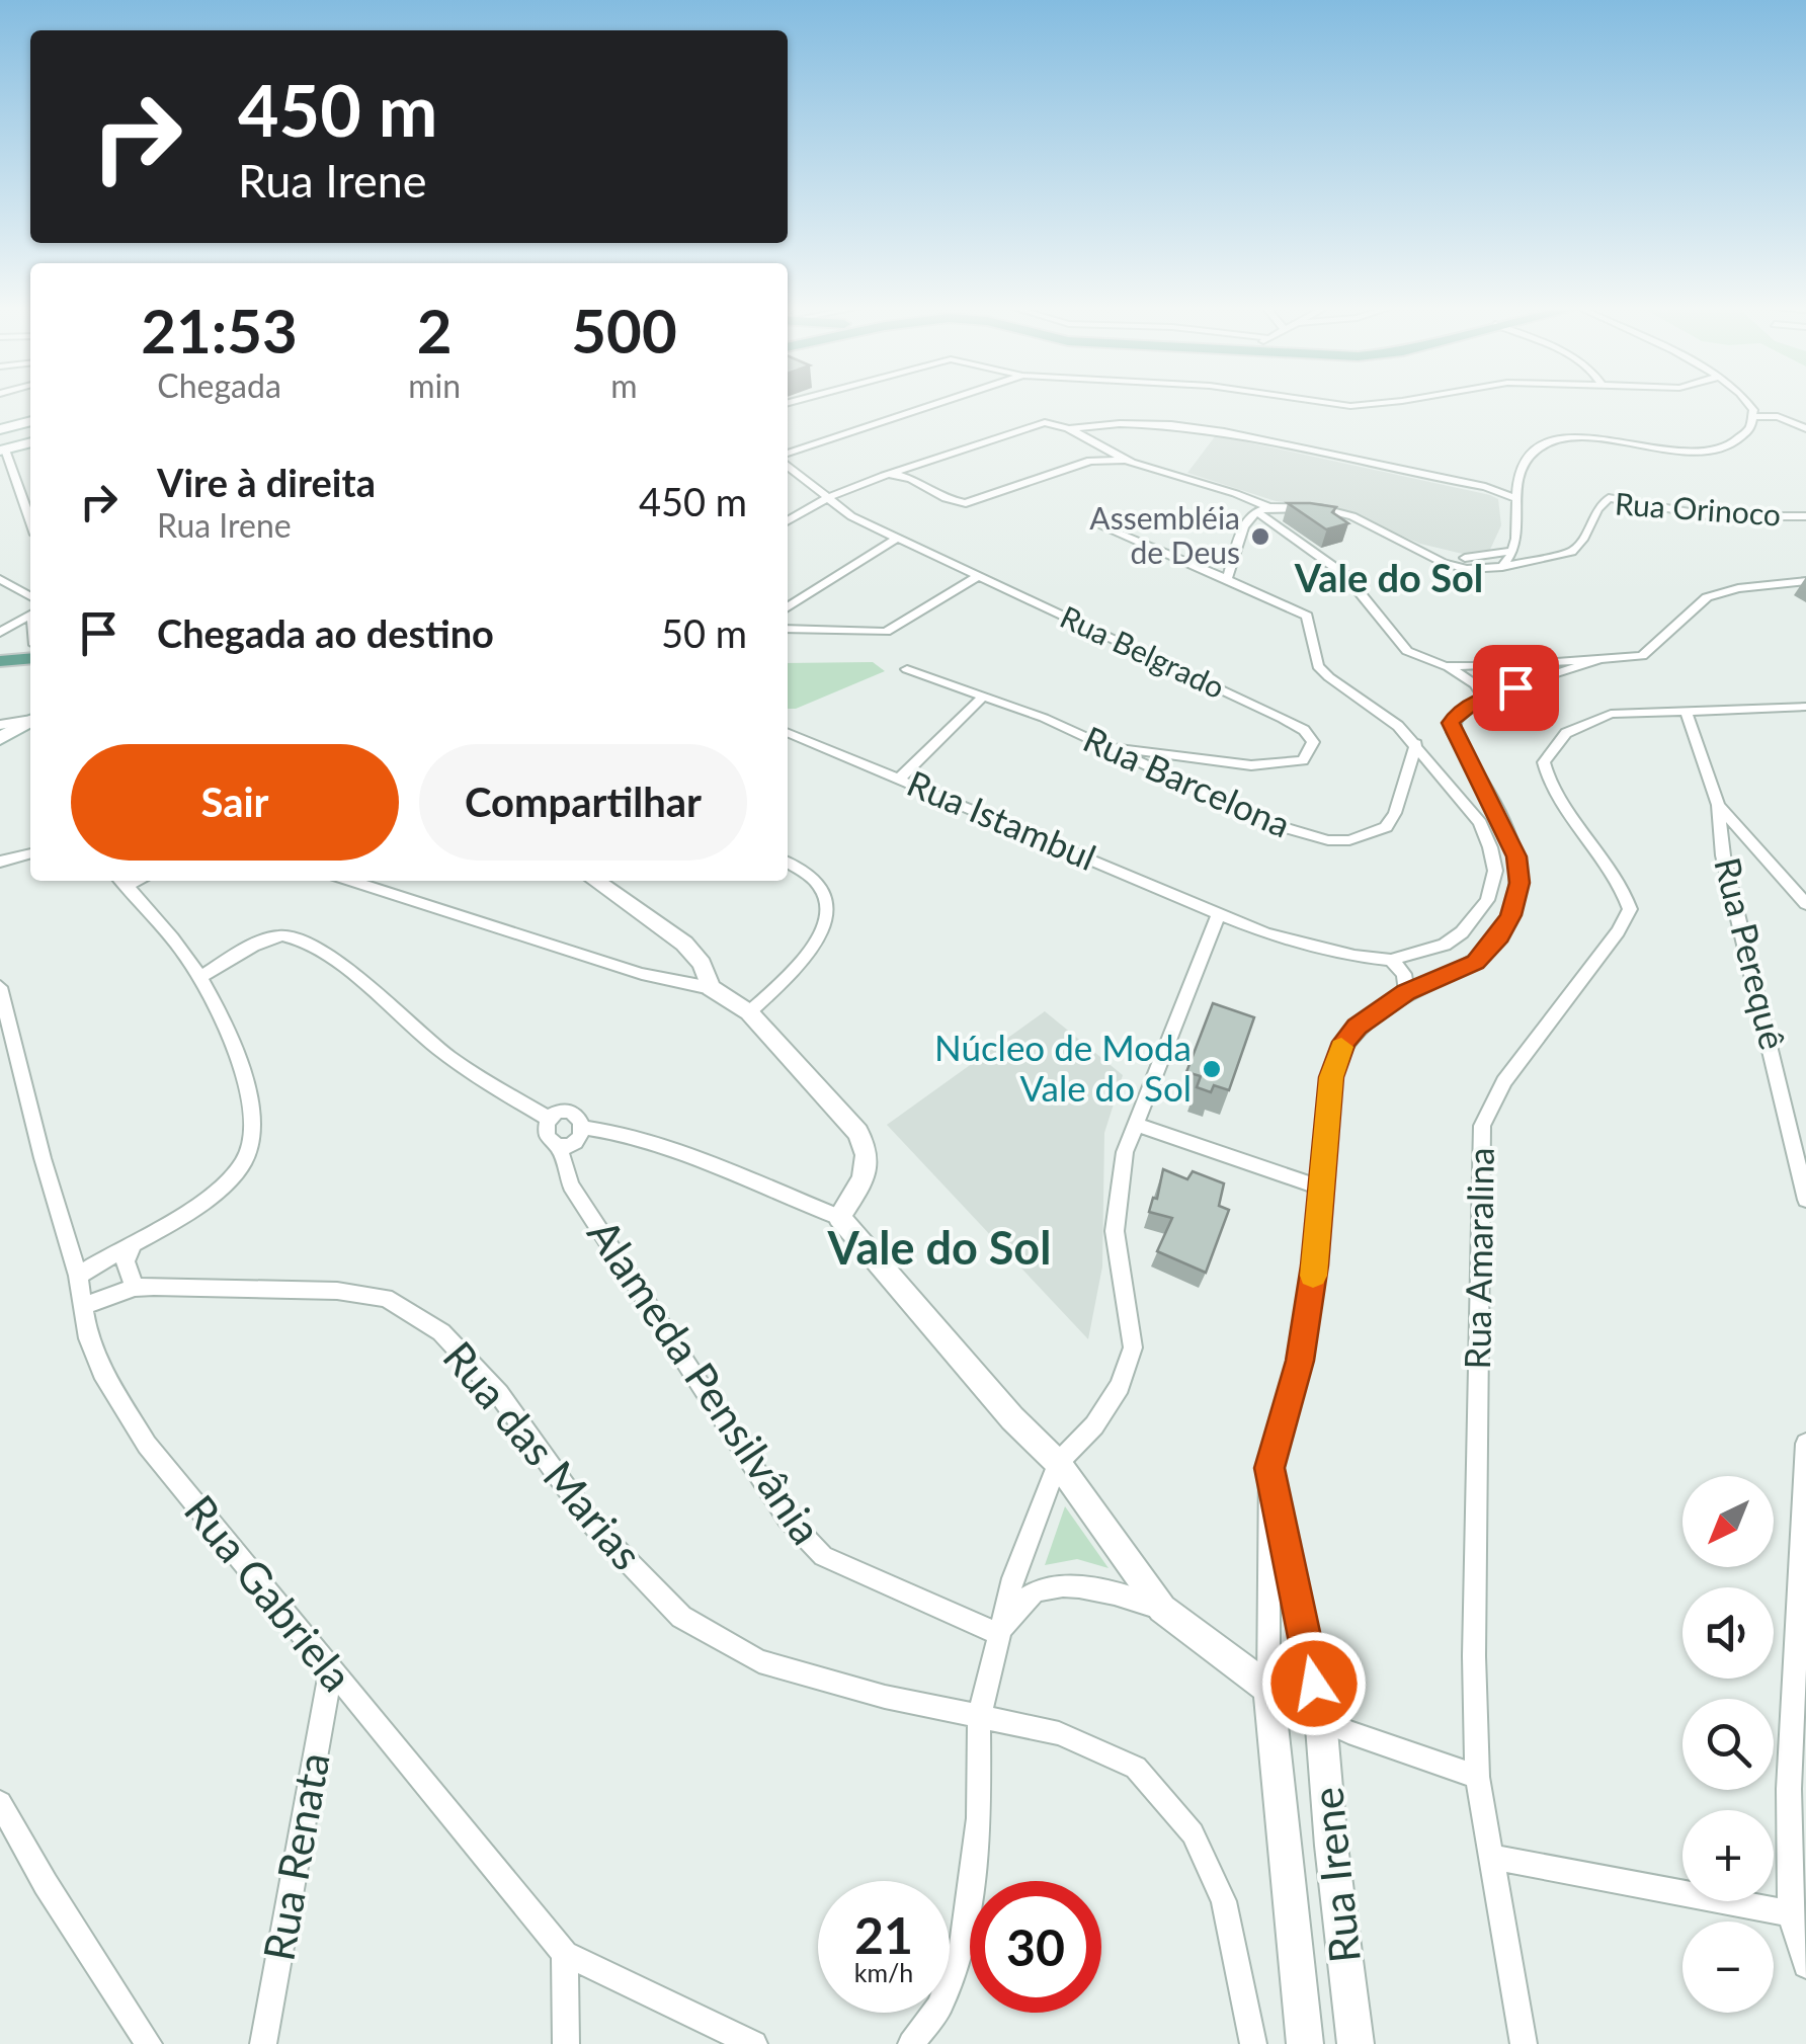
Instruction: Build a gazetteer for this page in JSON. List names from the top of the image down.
{
  "streets": {
    "street": [
      "Rua Orinoco",
      "Rua Belgrado",
      "Rua Barcelona",
      "Rua Istambul",
      "Rua Perequê",
      "Rua Amaralina",
      "Alameda Pensilvânia",
      "Rua das Marias",
      "Rua Gabriela",
      "Rua Renata",
      "Rua Irene"
    ]
  },
  "crossings": [
    ["Rua Belgrado", "Rua Barcelona"],
    ["Rua Perequê", "Rua Amaralina"],
    ["Rua das Marias", "Rua Gabriela"],
    ["Rua Gabriela", "Rua Renata"]
  ],
  "districts": ["Vale do Sol", "Vale do Sol"],
  "places": ["Assembléia de Deus", "Núcleo de Moda Vale do Sol"],
  "north": "bottom left",
  "page": {
    "turn": ["450 m", "Rua Irene"],
    "eta": [
      "21:53",
      "Chegada",
      "2",
      "min",
      "500",
      "m"
    ],
    "list": [
      {
        "name": "Vire à direita",
        "note": "Rua Irene",
        "value": "450 m"
      },
      {
        "name": "Chegada ao destino",
        "value": "50 m"
      }
    ],
    "buttons": ["Sair", "Compartilhar"],
    "map_buttons": ["+", "−"],
    "speed": "21 km/h",
    "limit": "30"
  }
}
